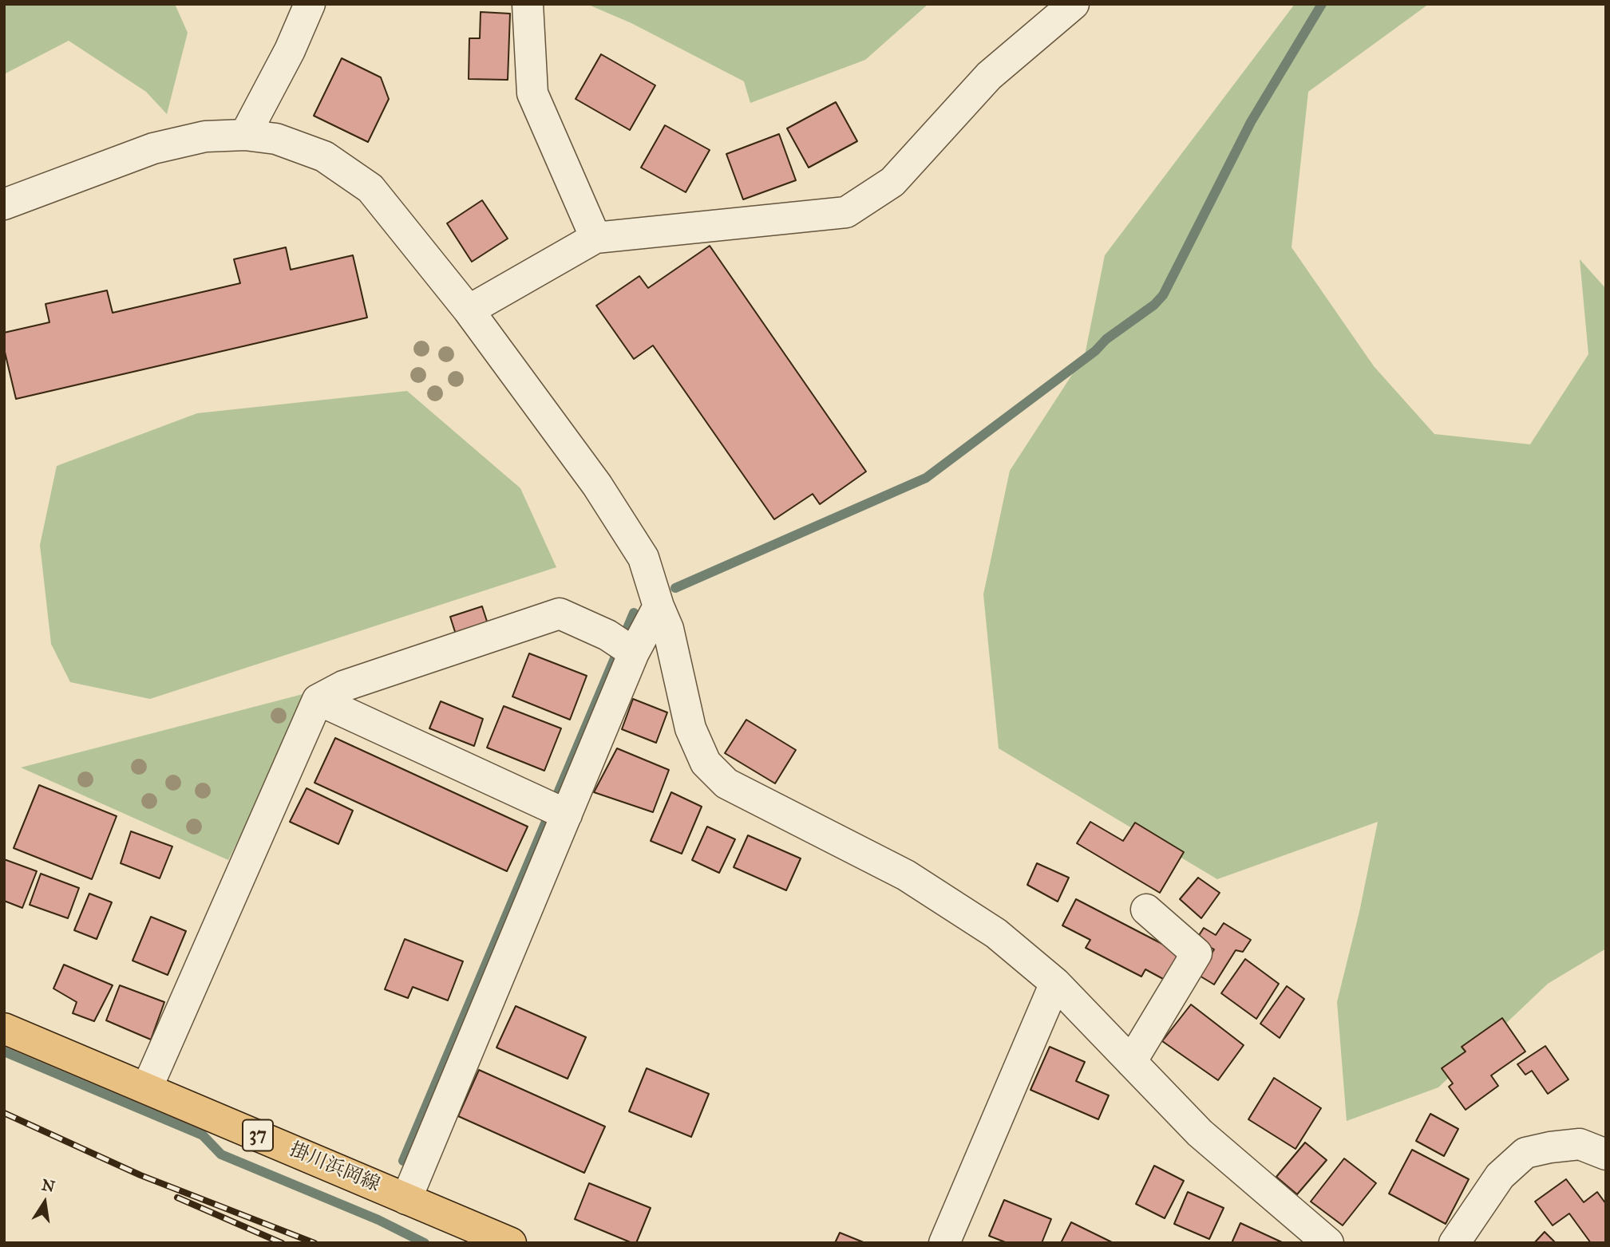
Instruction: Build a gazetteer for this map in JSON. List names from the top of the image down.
{
  "streets": {
    "main road": ["37", "掛川浜岡線"]
  },
  "north": "top"
}
